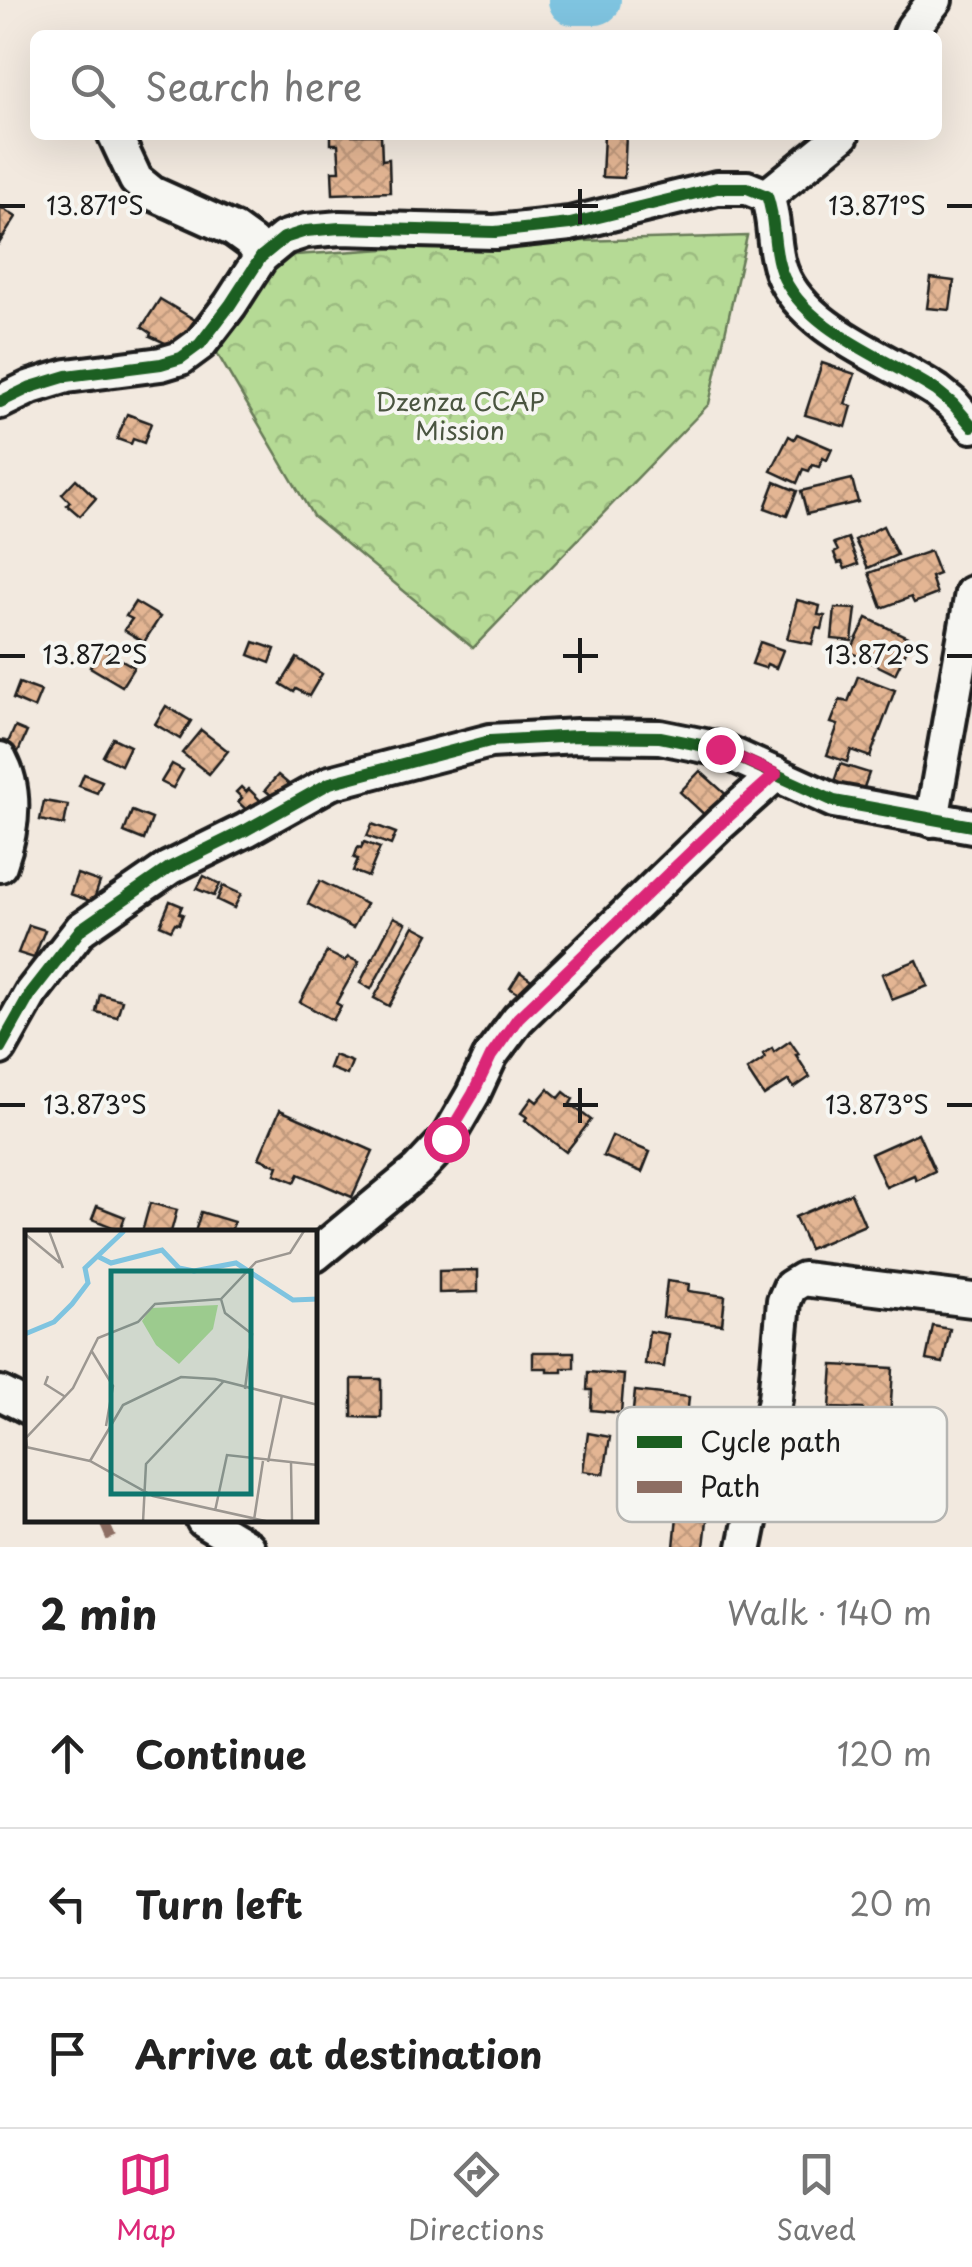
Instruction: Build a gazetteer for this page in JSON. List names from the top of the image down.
{
  "parks": ["Dzenza CCAP Mission"],
  "legend": ["Cycle path", "Path"],
  "page": {
    "search": "Search here",
    "heading": ["2 min", "Walk · 140 m"],
    "list": [
      ["Continue", "120 m"],
      ["Turn left", "20 m"],
      "Arrive at destination"
    ],
    "nav": ["Map", "Directions", "Saved"]
  },
  "coordinates": ["13.871°S", "13.872°S", "13.873°S"]
}
